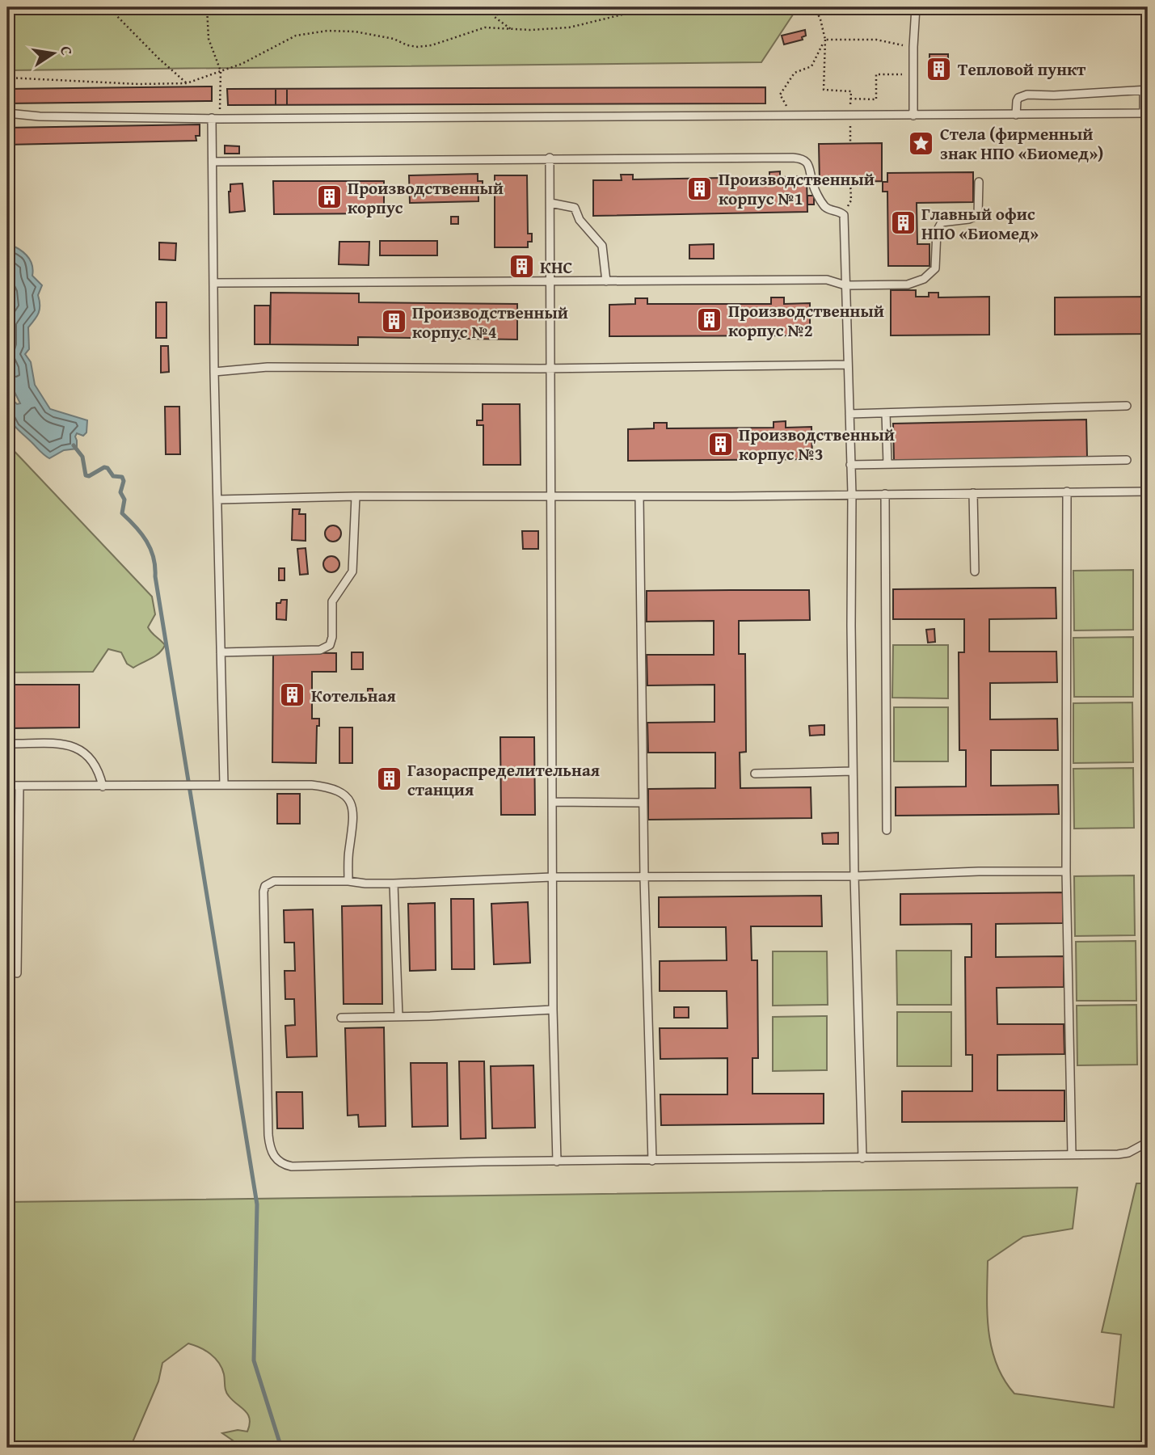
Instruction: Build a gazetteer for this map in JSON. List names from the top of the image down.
{
  "places": {
    "building": [
      "Тепловой пункт",
      "Производственный корпус №1",
      "Производственный корпус",
      "Главный офис НПО «Биомед»",
      "КНС",
      "Производственный корпус №2",
      "Производственный корпус №4",
      "Производственный корпус №3",
      "Котельная",
      "Газораспределительная станция"
    ],
    "place": ["Стела (фирменный знак НПО «Биомед»)"]
  },
  "north": "right"
}
